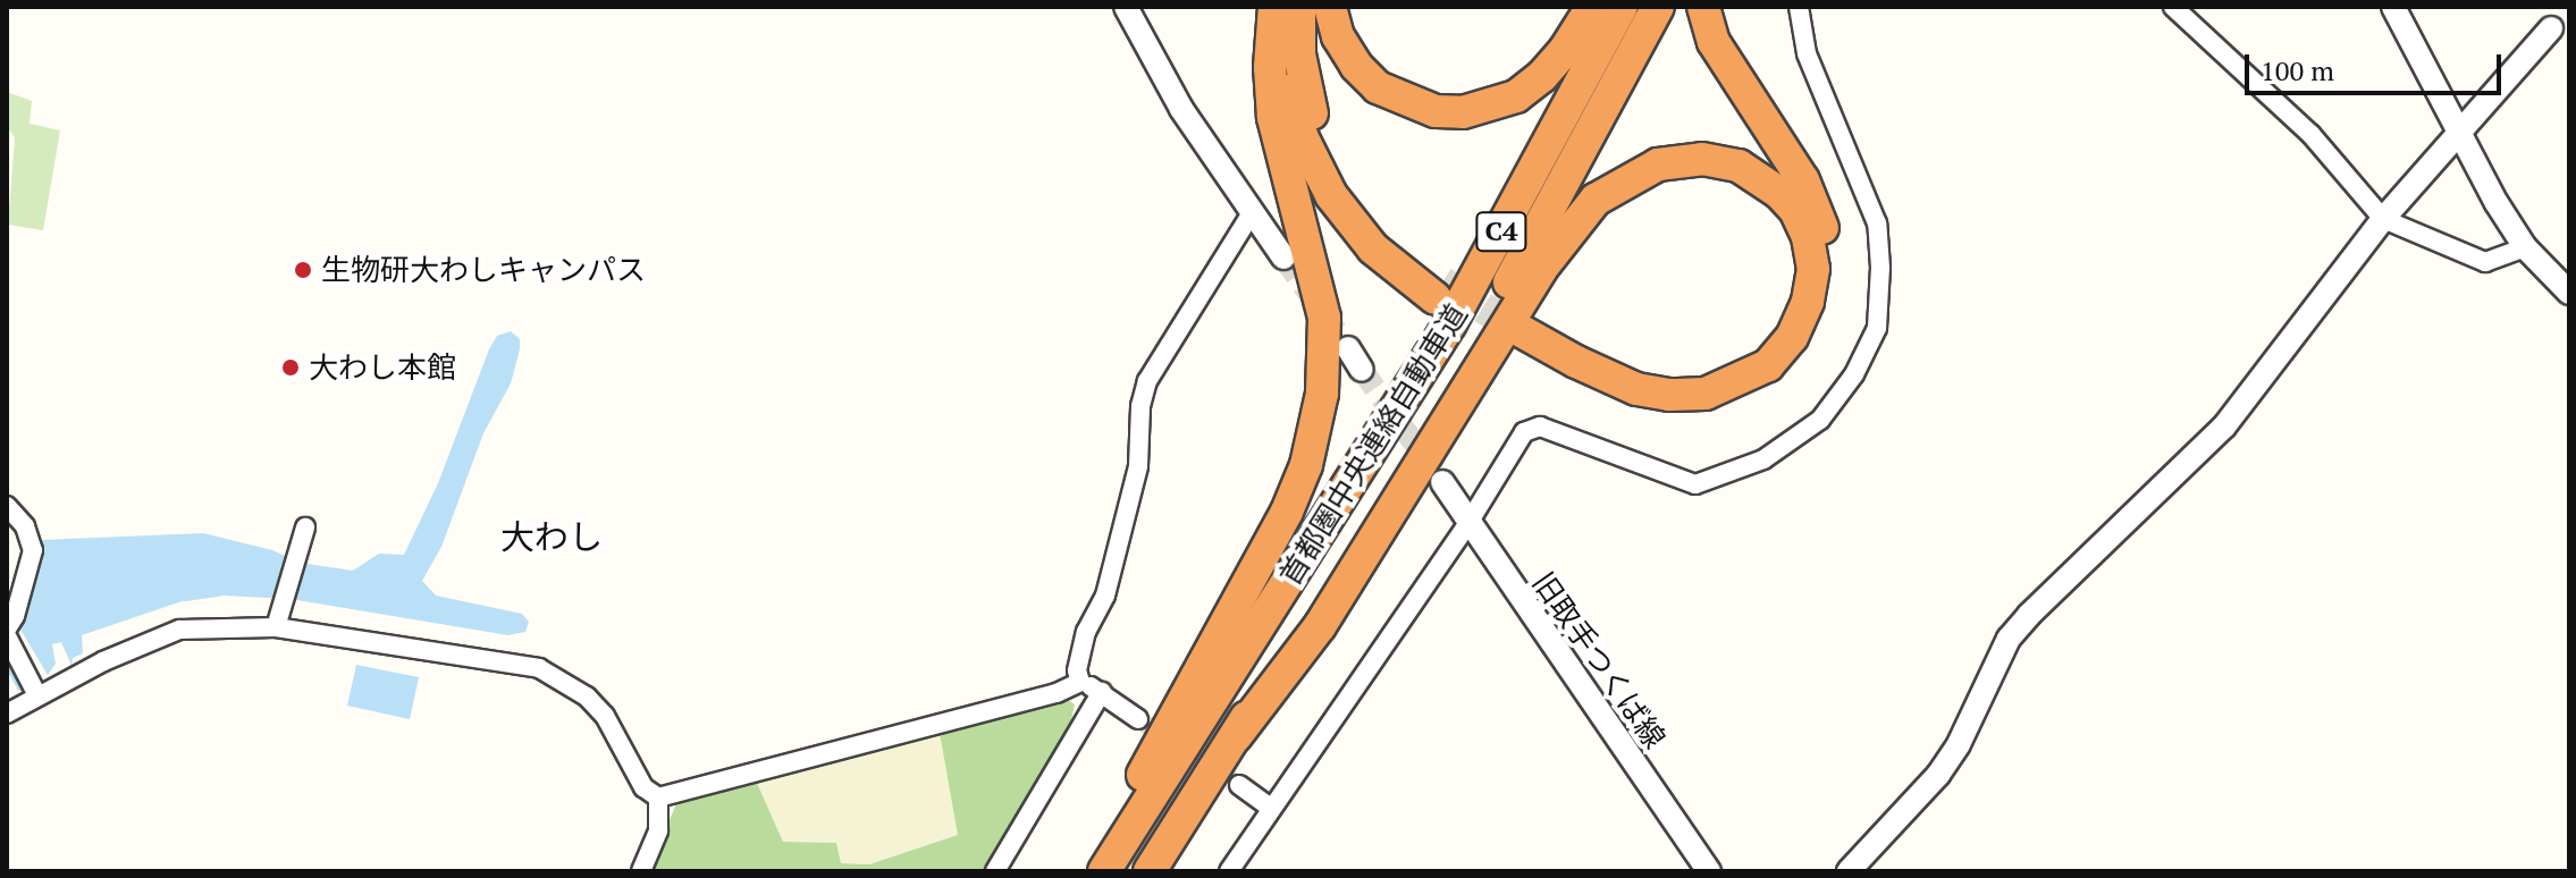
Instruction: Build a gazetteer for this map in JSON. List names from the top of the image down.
{
  "streets": {
    "highway": ["C4", "首都圏中央連絡自動車道"],
    "street": ["旧取手つくば線"]
  },
  "districts": ["大わし"],
  "places": ["生物研大わしキャンパス", "大わし本館"],
  "scale_bar": "100 m"
}
